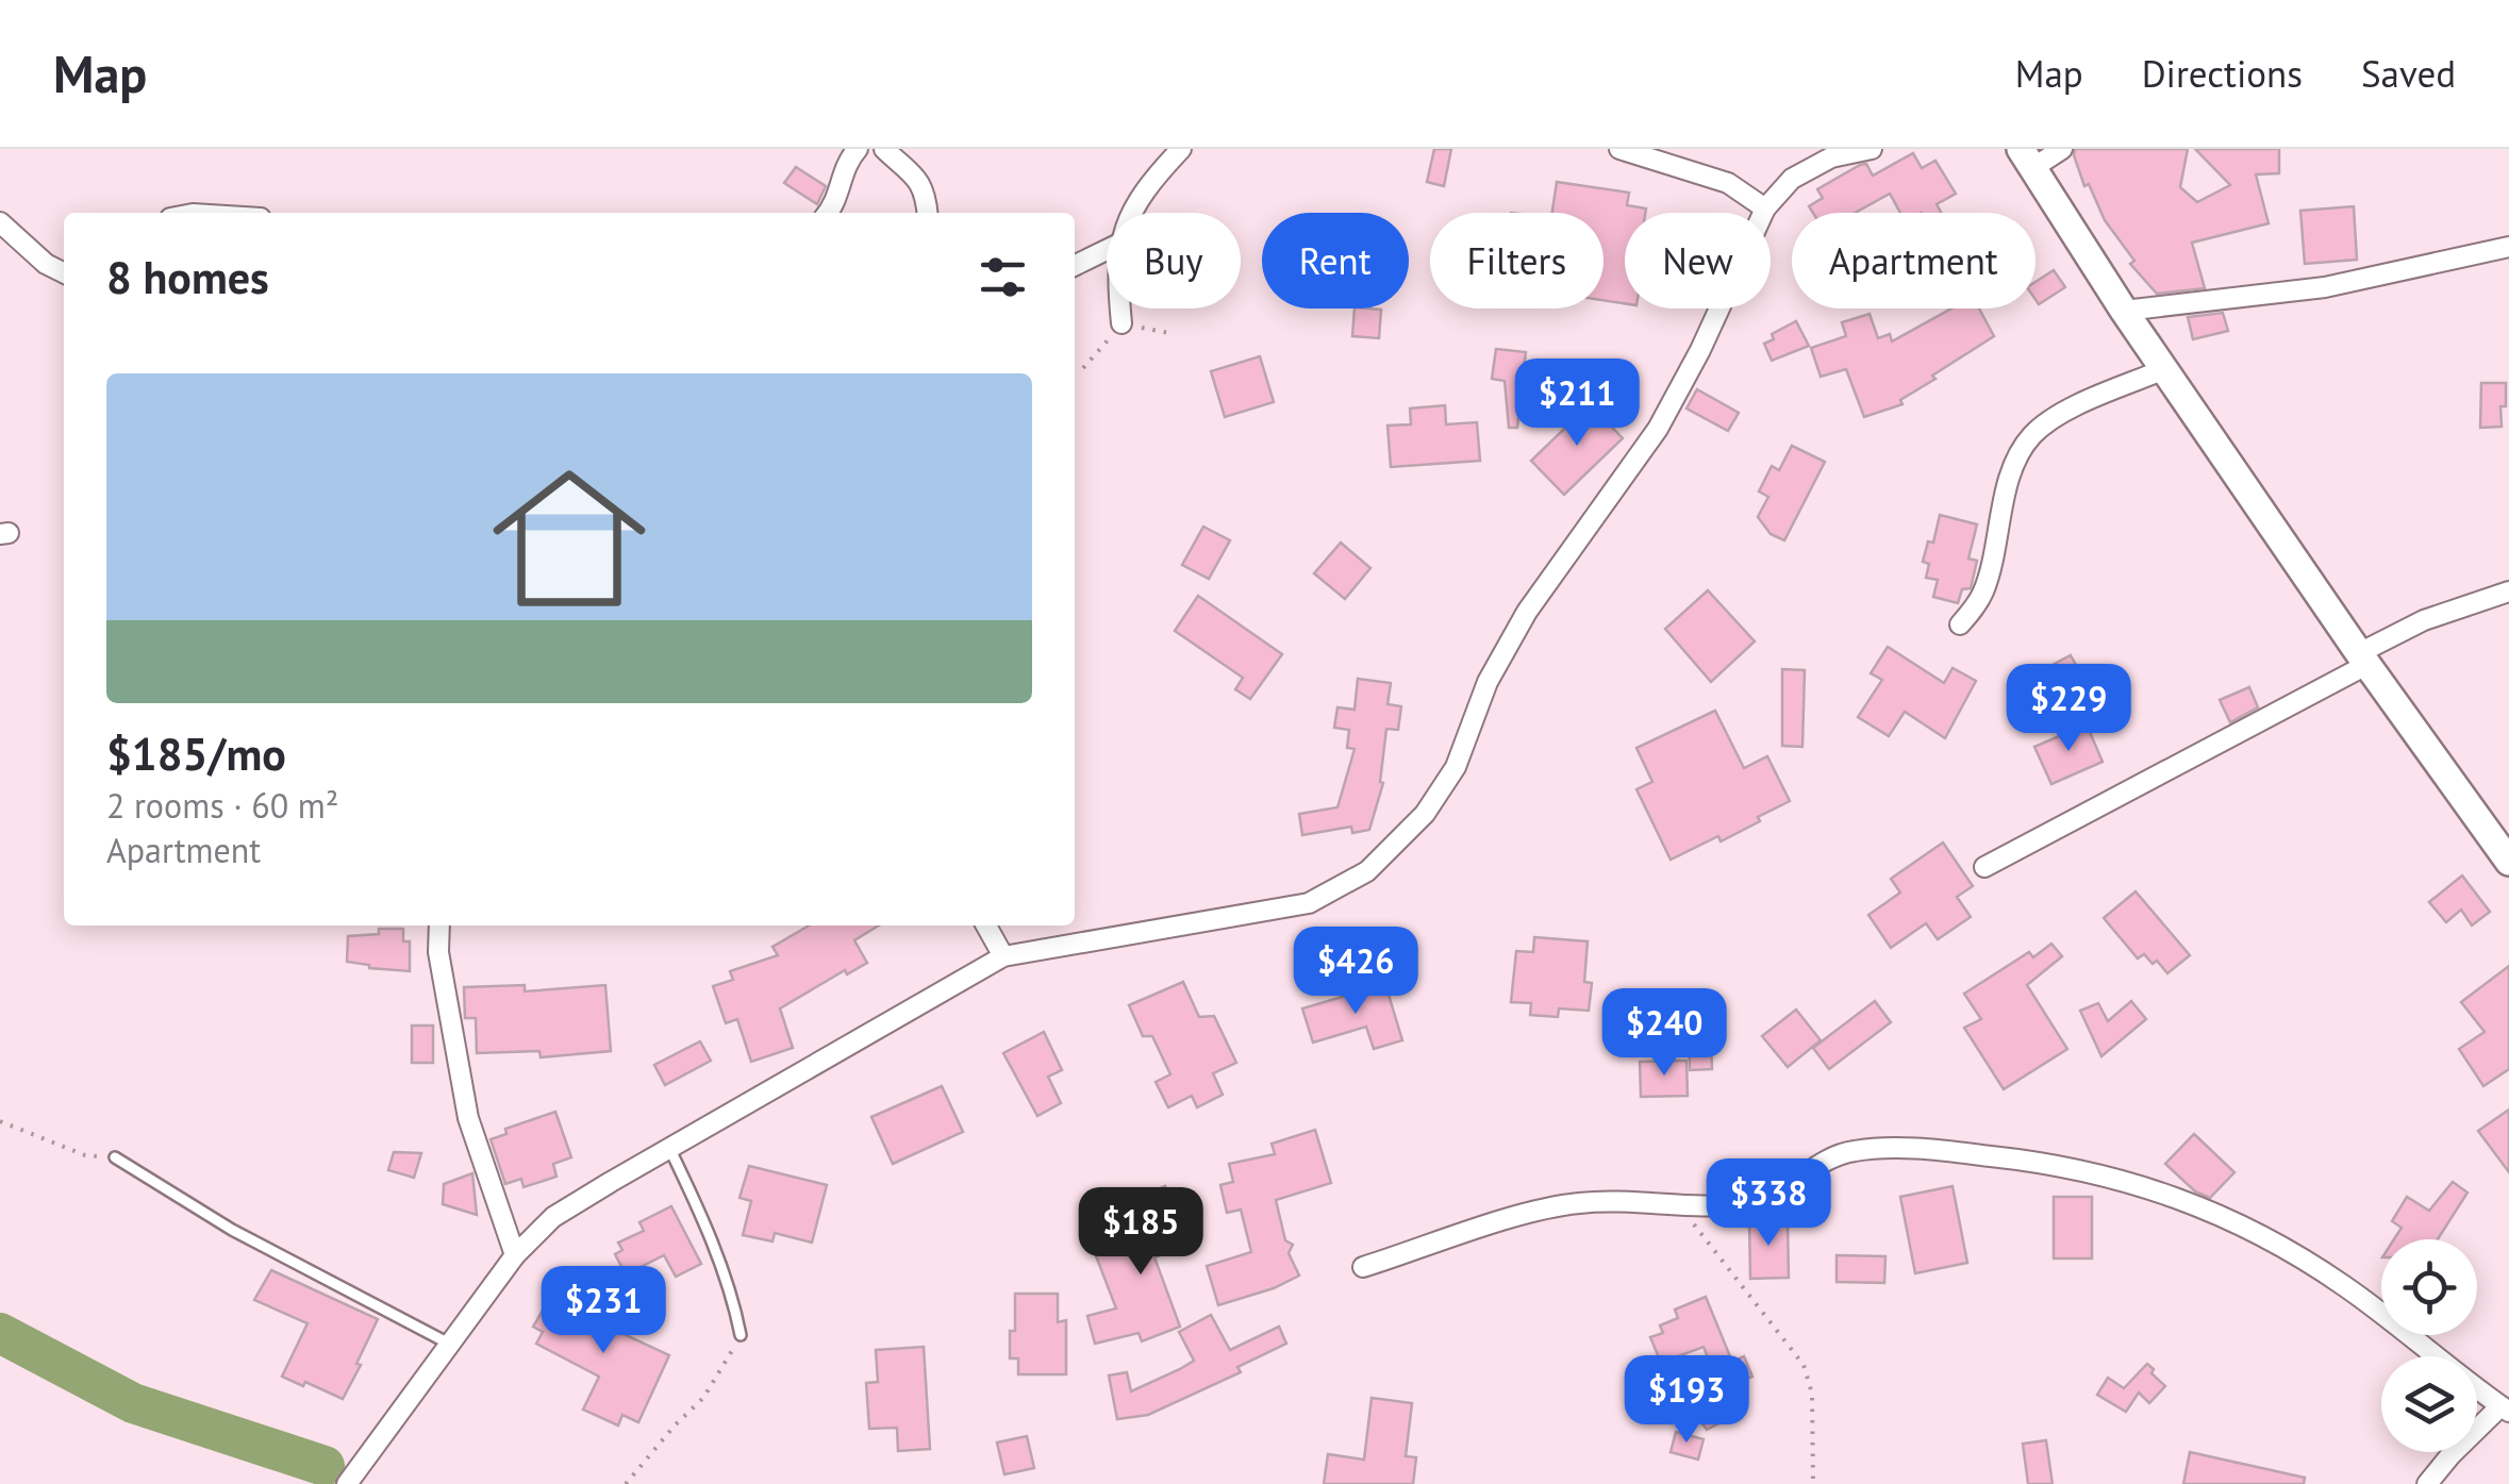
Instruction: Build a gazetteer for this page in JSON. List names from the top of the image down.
{
  "page": {
    "header": "Map",
    "nav": ["Map", "Directions", "Saved"],
    "chip": [
      "Buy",
      "Rent",
      "Filters",
      "New",
      "Apartment"
    ],
    "heading": "8 homes",
    "list": [
      {
        "name": "$185/mo",
        "note": "2 rooms · 60 m² · Apartment"
      }
    ],
    "price": [
      "$211",
      "$229",
      "$426",
      "$240",
      "$338",
      "$185",
      "$231",
      "$193"
    ]
  }
}
